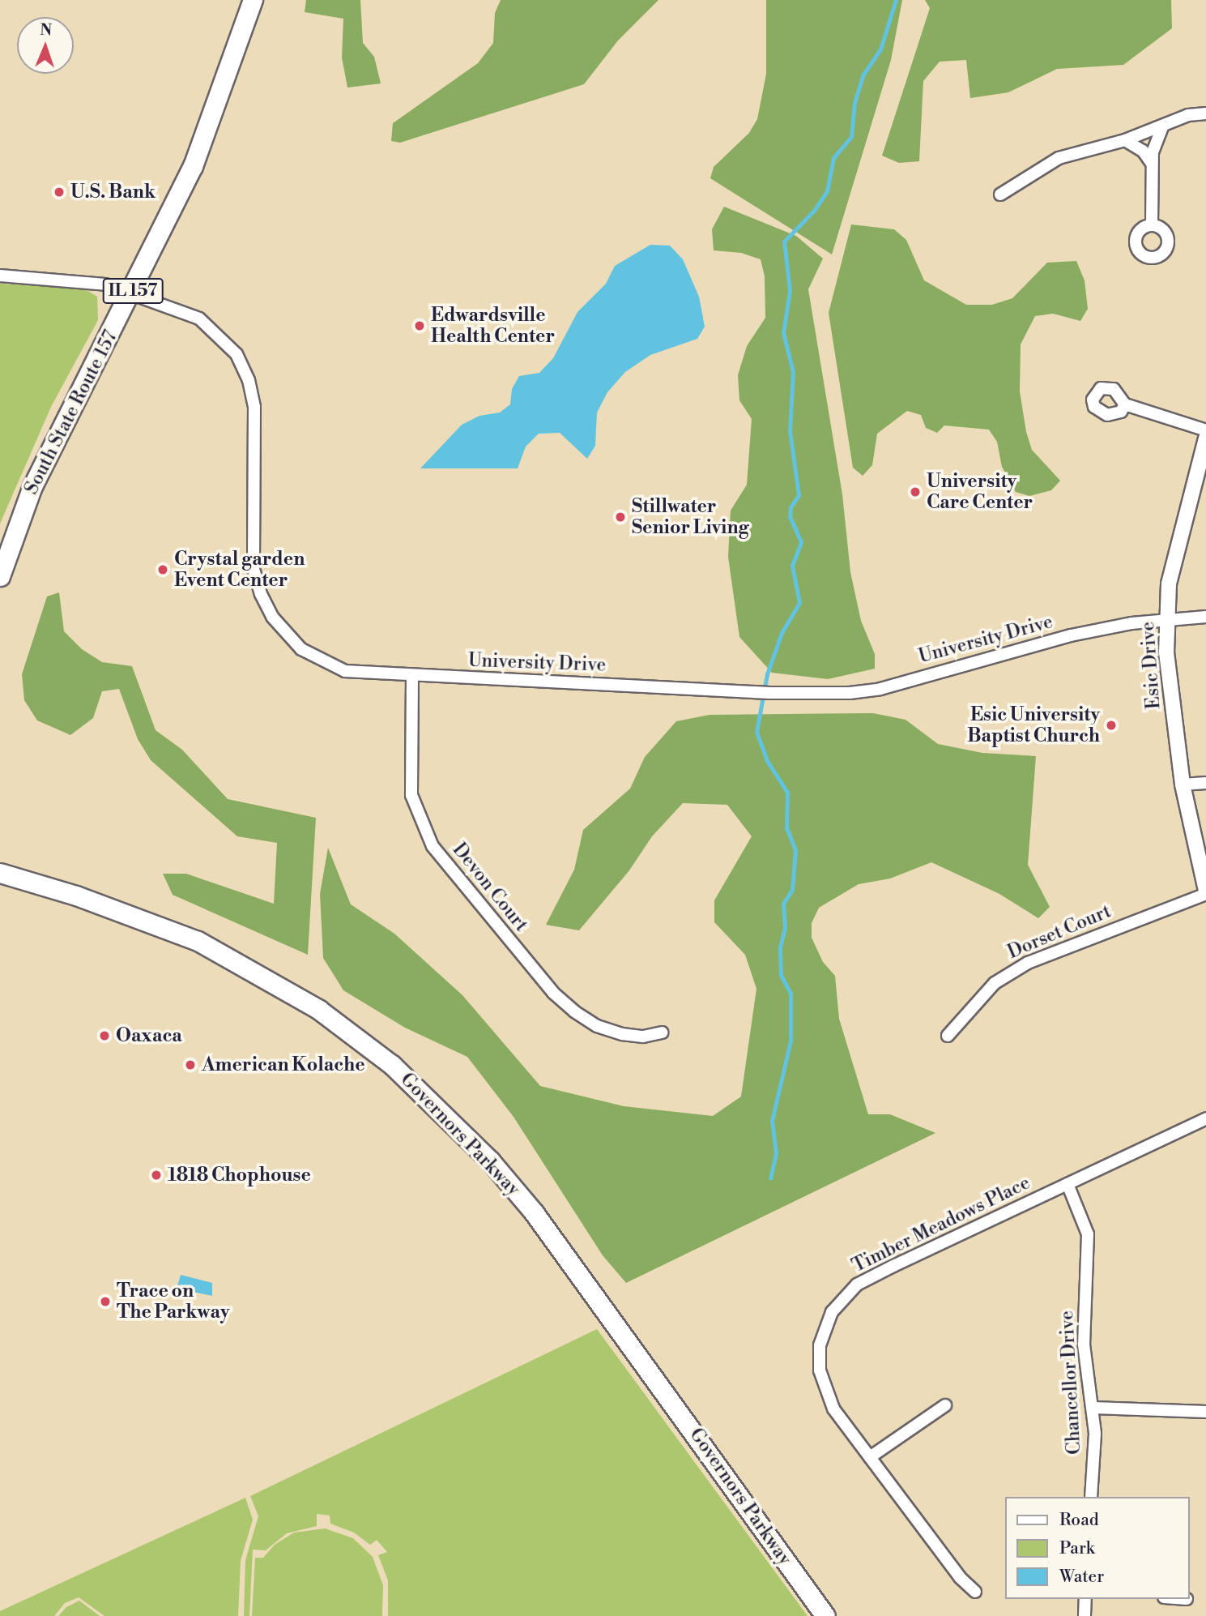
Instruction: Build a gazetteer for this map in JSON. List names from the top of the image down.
{
  "streets": {
    "main road": ["IL 157", "South State Route 157", "Governors Parkway"],
    "street": [
      "University Drive",
      "Esic Drive",
      "Devon Court",
      "Dorset Court",
      "Timber Meadows Place",
      "Chancellor Drive"
    ]
  },
  "crossings": [
    ["South State Route 157", "University Drive"],
    ["University Drive", "Esic Drive"],
    ["University Drive", "Devon Court"],
    ["Esic Drive", "Dorset Court"],
    ["Timber Meadows Place", "Chancellor Drive"]
  ],
  "places": [
    "U.S. Bank",
    "Edwardsville Health Center",
    "University Care Center",
    "Stillwater Senior Living",
    "Crystal garden Event Center",
    "Esic University Baptist Church",
    "Oaxaca",
    "American Kolache",
    "1818 Chophouse",
    "Trace on The Parkway"
  ],
  "legend": ["Road", "Park", "Water"],
  "north": "top"
}
